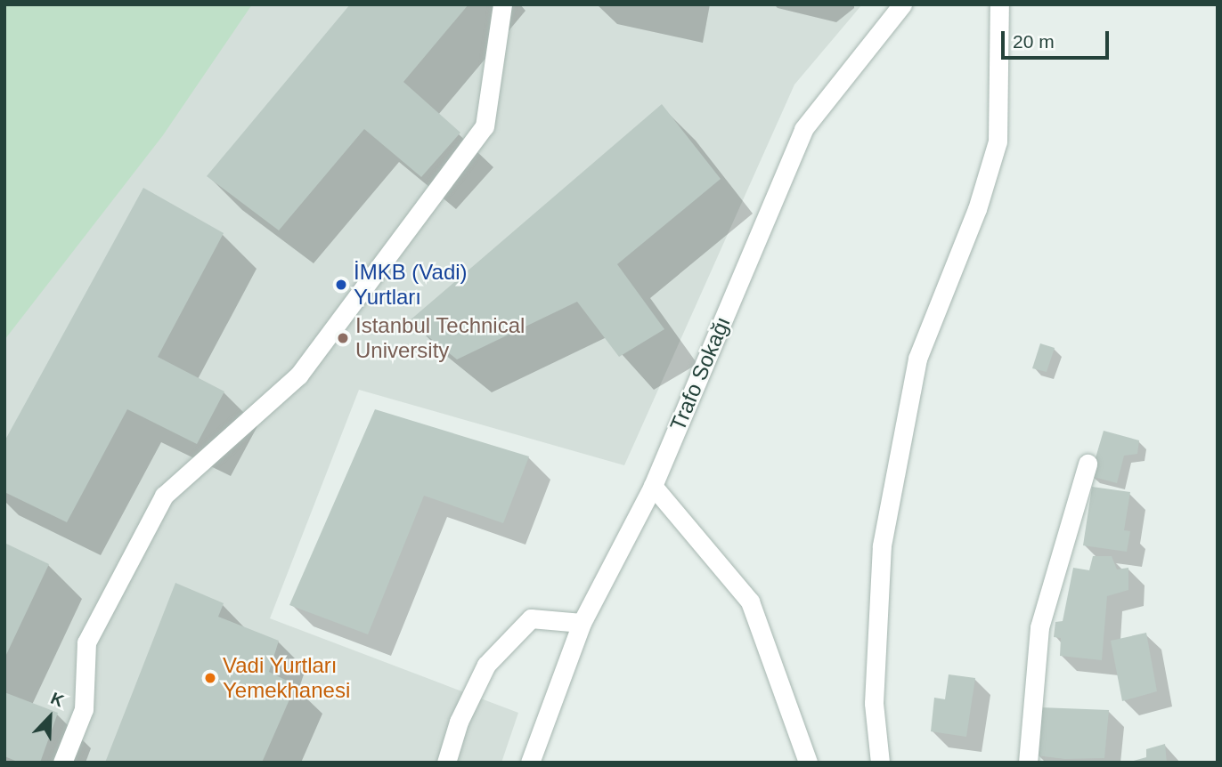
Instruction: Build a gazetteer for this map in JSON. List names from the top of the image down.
{
  "streets": {
    "street": ["Trafo Sokağı"]
  },
  "places": ["İMKB (Vadi) Yurtları", "Istanbul Technical University", "Vadi Yurtları Yemekhanesi"],
  "scale_bar": "20 m",
  "north": "top right"
}
